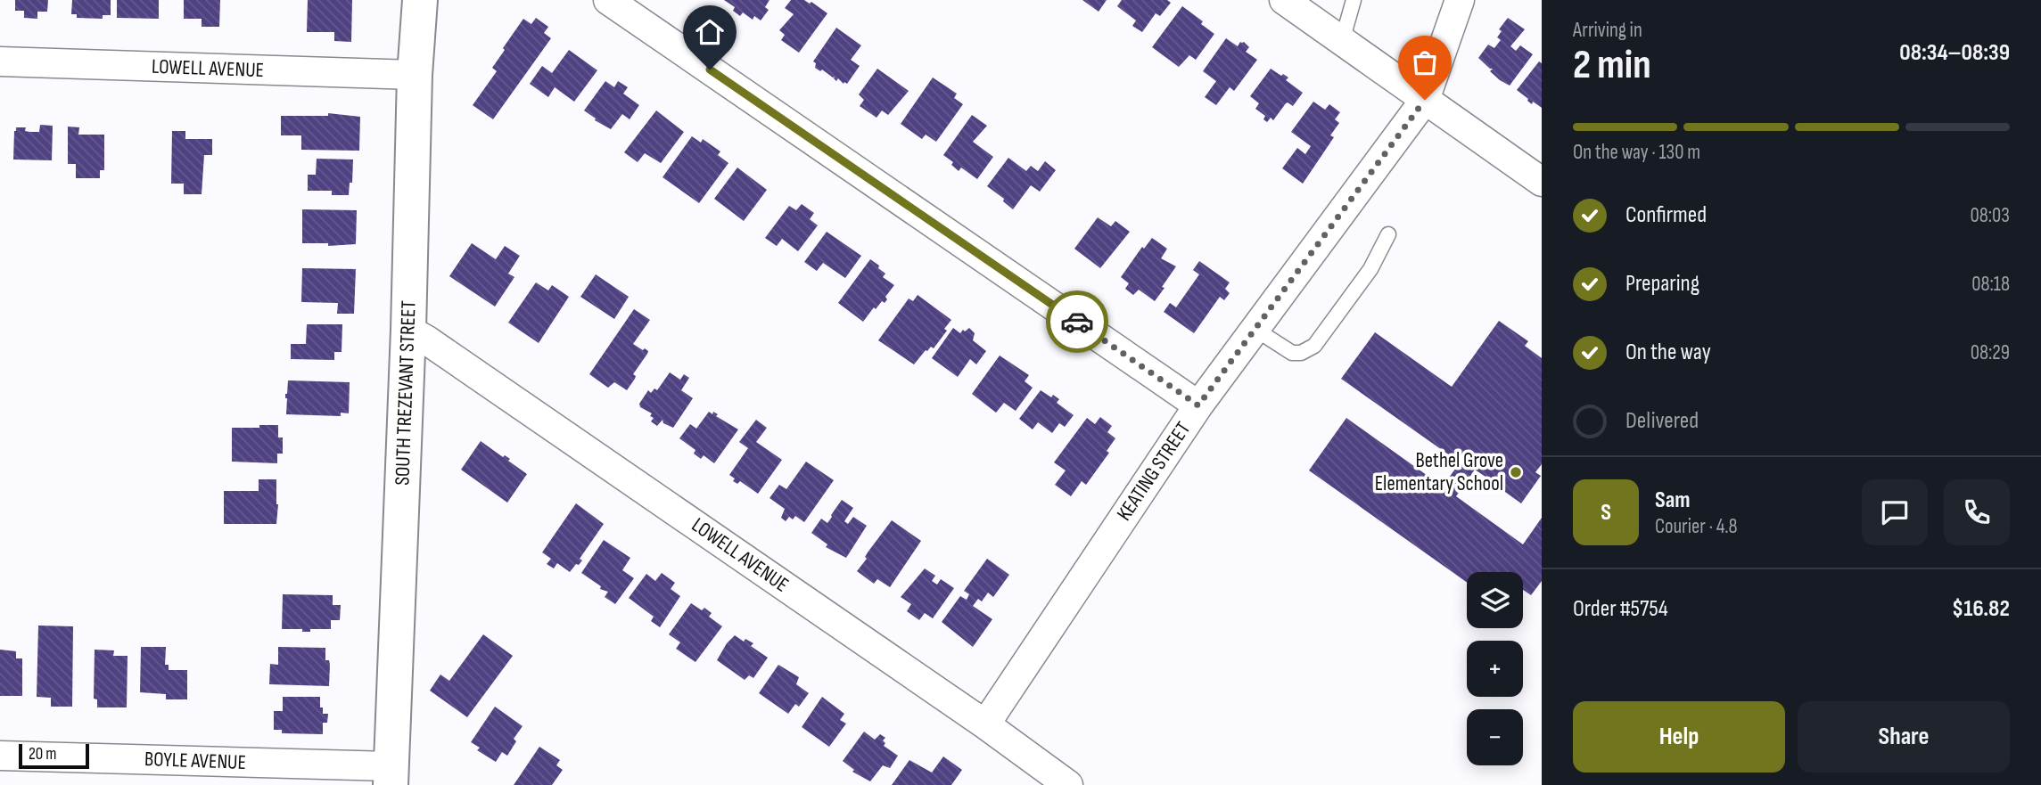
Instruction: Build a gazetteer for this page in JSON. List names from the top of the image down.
{
  "streets": {
    "street": [
      "LOWELL AVENUE",
      "SOUTH TREZEVANT STREET",
      "KEATING STREET",
      "BOYLE AVENUE"
    ]
  },
  "crossings": [
    ["LOWELL AVENUE", "SOUTH TREZEVANT STREET"],
    ["LOWELL AVENUE", "KEATING STREET"],
    ["SOUTH TREZEVANT STREET", "BOYLE AVENUE"]
  ],
  "places": ["Bethel Grove Elementary School"],
  "scale_bar": "20 m",
  "page": {
    "heading": ["2 min", "Arriving in", "08:34–08:39"],
    "panel": [
      "Sam",
      "Courier · 4.8",
      "Order #5754",
      "$16.82"
    ],
    "bar": "On the way · 130 m",
    "list": [
      ["Confirmed", "08:03"],
      ["Preparing", "08:18"],
      ["On the way", "08:29"],
      "Delivered"
    ],
    "round": "S",
    "map_buttons": ["+", "−"],
    "buttons": ["Help", "Share"],
    "scale": "20 m"
  }
}
